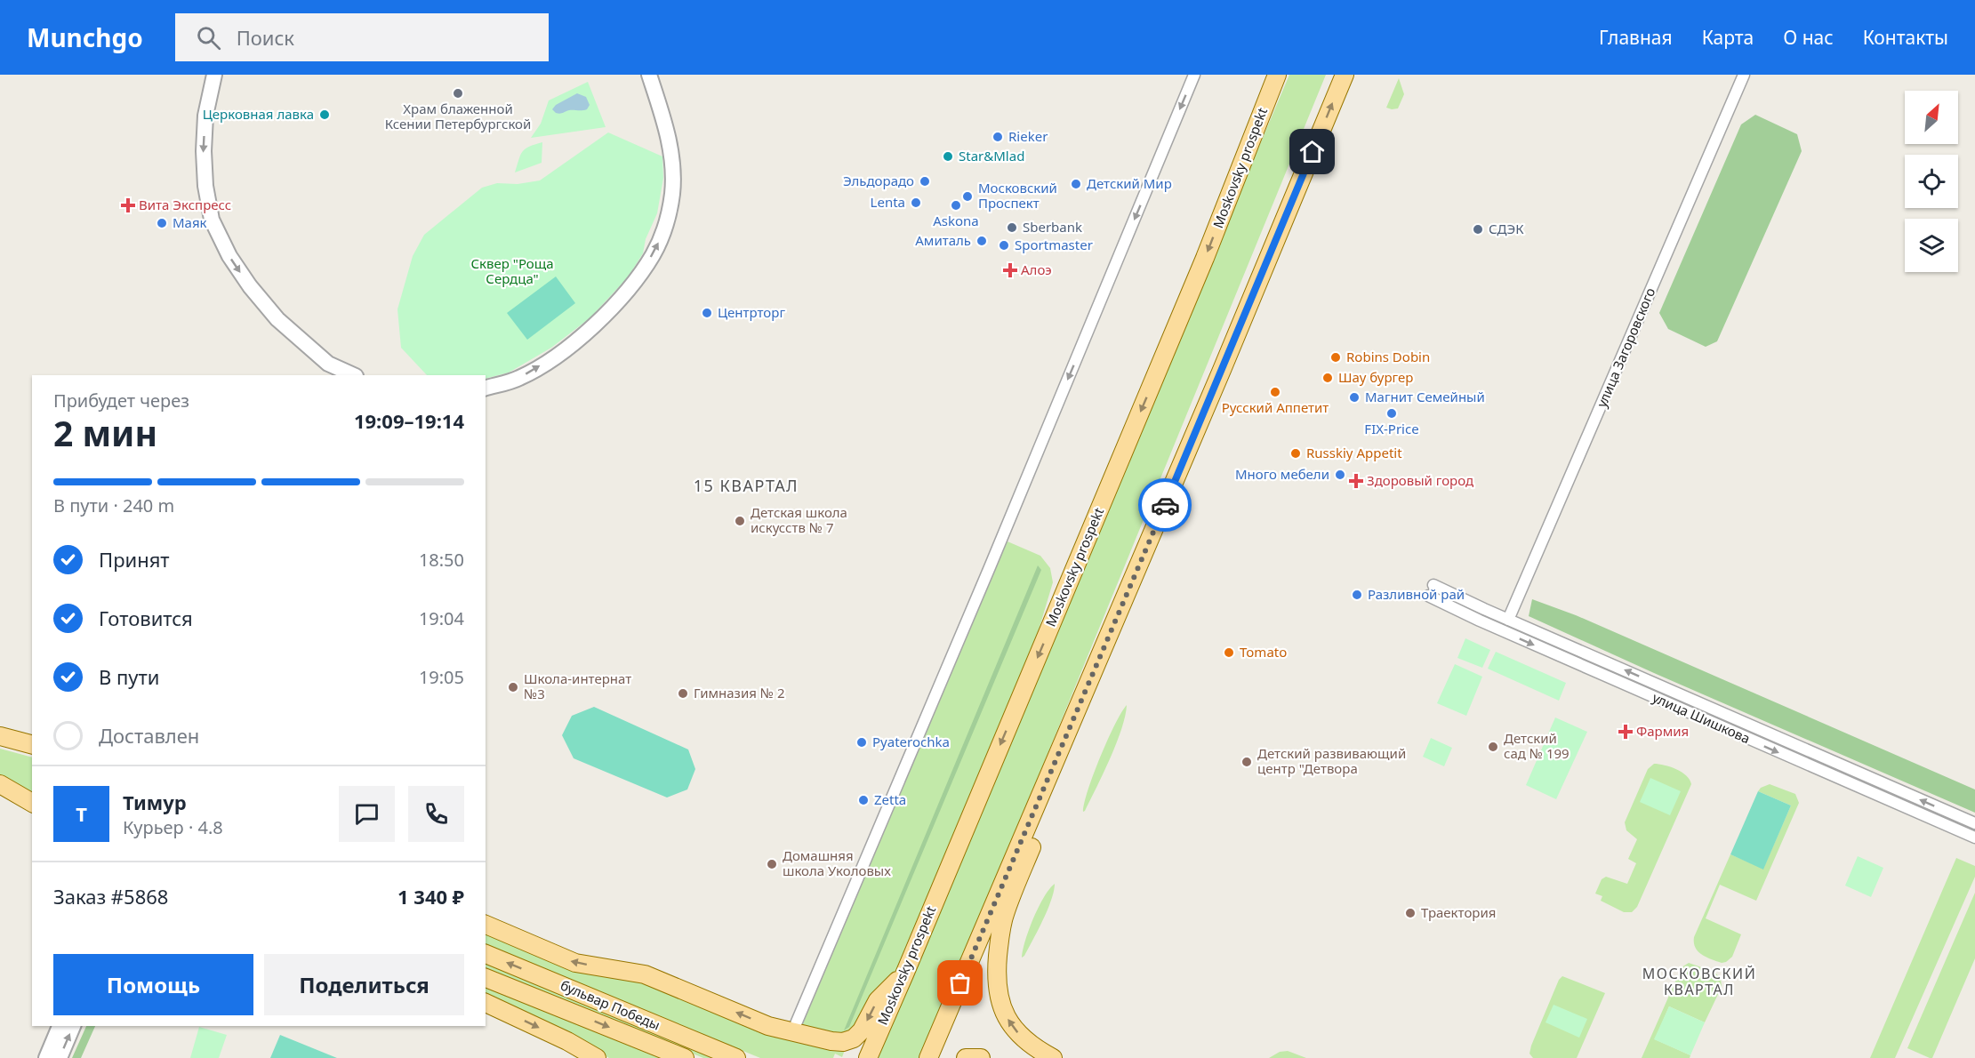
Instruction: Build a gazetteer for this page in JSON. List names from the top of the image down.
{
  "streets": {
    "main road": ["Moskovsky prospekt", "бульвар Победы"],
    "street": ["улица Загоровского", "улица Шишкова"]
  },
  "crossings": [
    ["улица Загоровского", "улица Шишкова"]
  ],
  "districts": ["15 КВАРТАЛ", "МОСКОВСКИЙ КВАРТАЛ"],
  "parks": ["Сквер \"Роща Сердца\""],
  "places": {
    "other": [
      "Храм блаженной Ксении Петербургской",
      "Церковная лавка",
      "Rieker",
      "Star&Mlad",
      "Эльдорадо",
      "Детский Мир",
      "Московский Проспект",
      "Lenta",
      "Askona",
      "Маяк",
      "Sberbank",
      "СДЭК",
      "Амиталь",
      "Sportmaster",
      "Центрторг",
      "Robins Dobin",
      "Шау бургер",
      "Русский Аппетит",
      "Магнит Семейный",
      "FIX-Price",
      "Russkiy Appetit",
      "Много мебели",
      "Детская школа искусств № 7",
      "Разливной рай",
      "Tomato",
      "Школа-интернат №3",
      "Гимназия № 2",
      "Pyaterochka",
      "Детский сад № 199",
      "Детский развивающий центр \"Детвора",
      "Zetta",
      "Домашняя школа Уколовых",
      "Траектория"
    ],
    "health": [
      "Вита Экспресс",
      "Алоэ",
      "Здоровый город",
      "Фармия"
    ]
  },
  "north": "top right",
  "page": {
    "header": "Munchgo",
    "search": "Поиск",
    "nav": [
      "Главная",
      "Карта",
      "О нас",
      "Контакты"
    ],
    "heading": ["2 мин", "Прибудет через", "19:09–19:14"],
    "panel": [
      "Тимур",
      "Курьер · 4.8",
      "Заказ #5868",
      "1 340 ₽"
    ],
    "bar": "В пути · 240 m",
    "list": [
      ["Принят", "18:50"],
      ["Готовится", "19:04"],
      ["В пути", "19:05"],
      "Доставлен"
    ],
    "round": "Т",
    "buttons": ["Помощь", "Поделиться"]
  }
}
